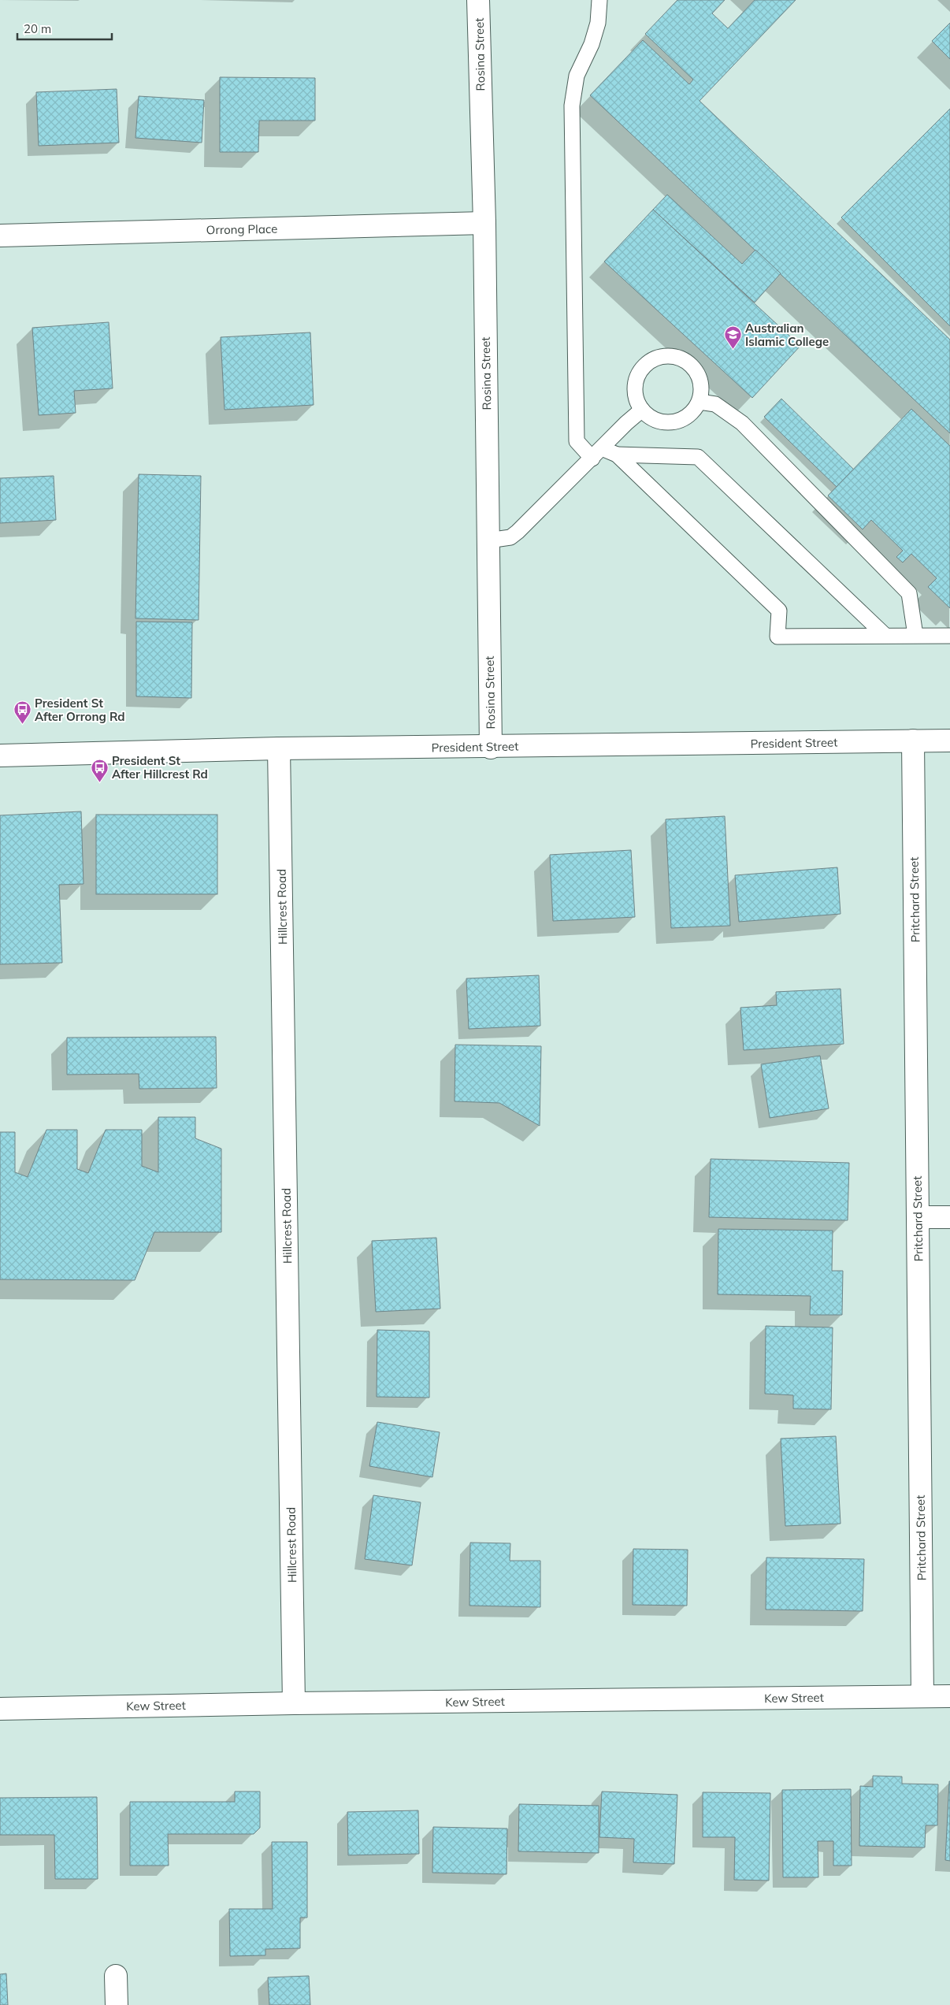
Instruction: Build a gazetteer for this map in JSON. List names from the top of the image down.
{
  "streets": {
    "street": [
      "Rosina Street",
      "Orrong Place",
      "President Street",
      "Pritchard Street",
      "Hillcrest Road",
      "Kew Street"
    ]
  },
  "crossings": [
    ["Rosina Street", "Orrong Place"],
    ["Rosina Street", "President Street"],
    ["President Street", "Pritchard Street"],
    ["President Street", "Hillcrest Road"],
    ["Pritchard Street", "Kew Street"],
    ["Hillcrest Road", "Kew Street"]
  ],
  "places": {
    "school or university": ["Australian Islamic College"],
    "bus stop": ["President St After Orrong Rd", "President St After Hillcrest Rd"]
  },
  "scale_bar": "20 m"
}
